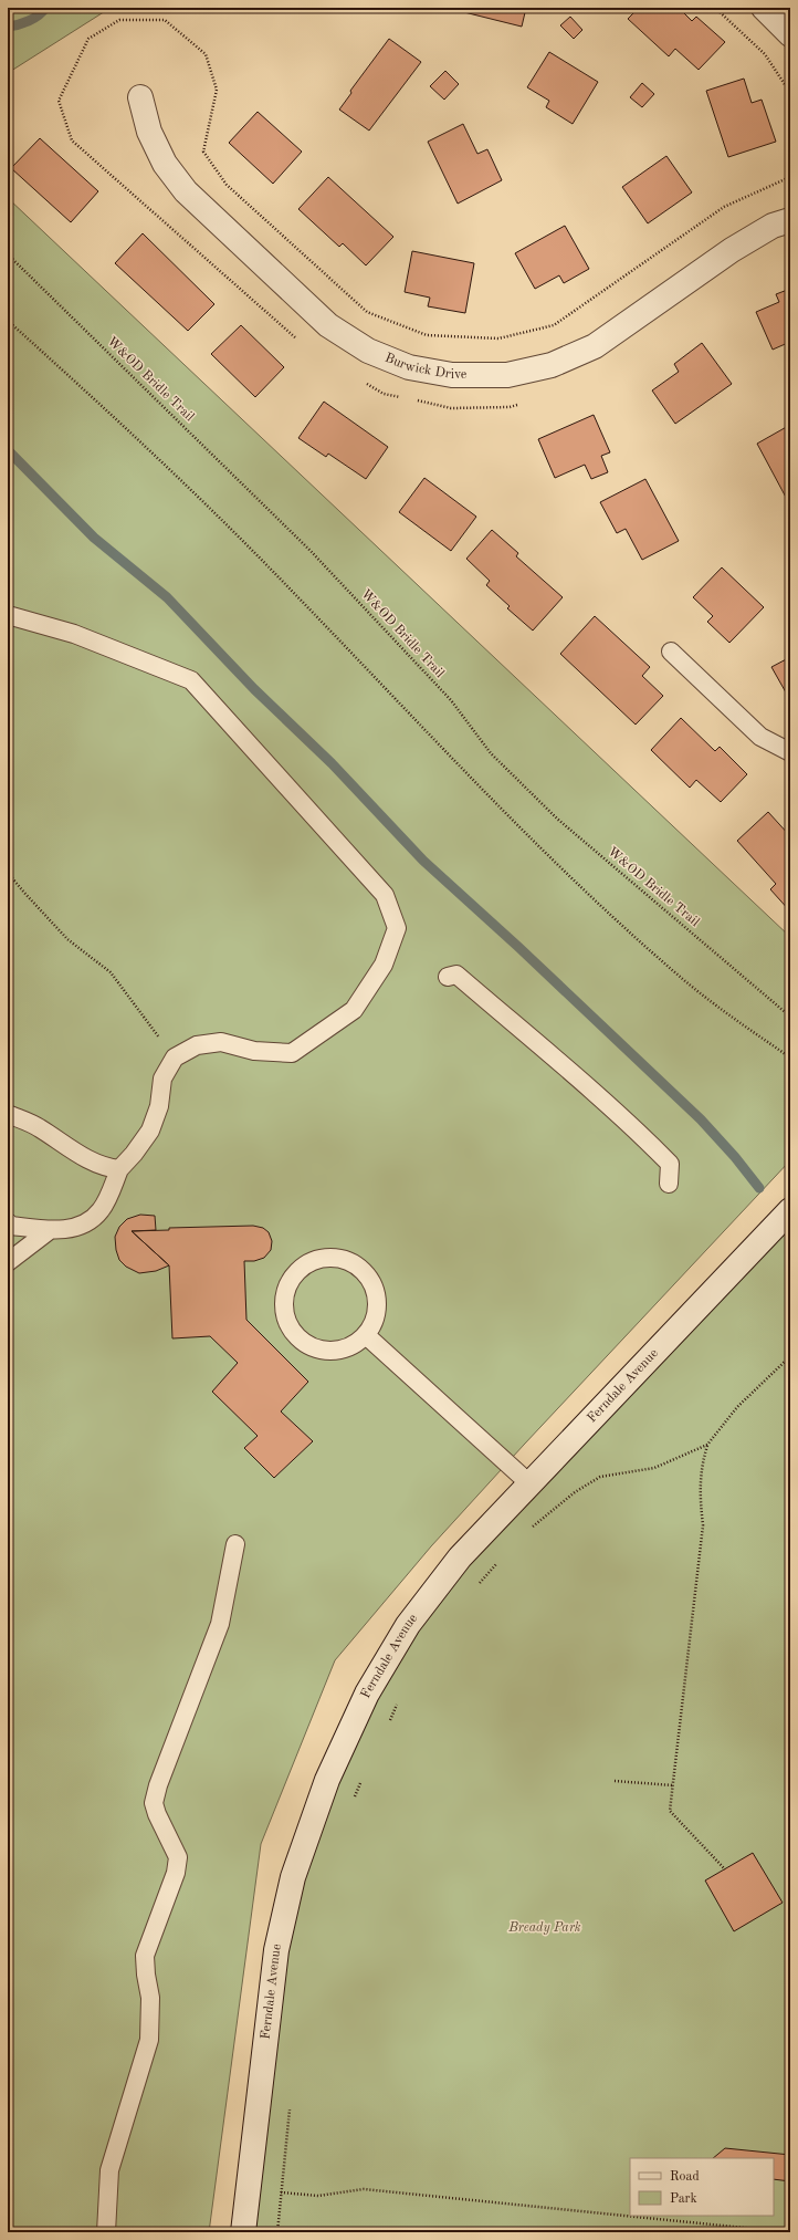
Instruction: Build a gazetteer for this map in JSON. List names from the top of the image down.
{
  "streets": {
    "street": ["Burwick Drive", "Ferndale Avenue"],
    "path": ["W&OD Bridle Trail"]
  },
  "parks": ["Bready Park"],
  "legend": ["Road", "Park"]
}
